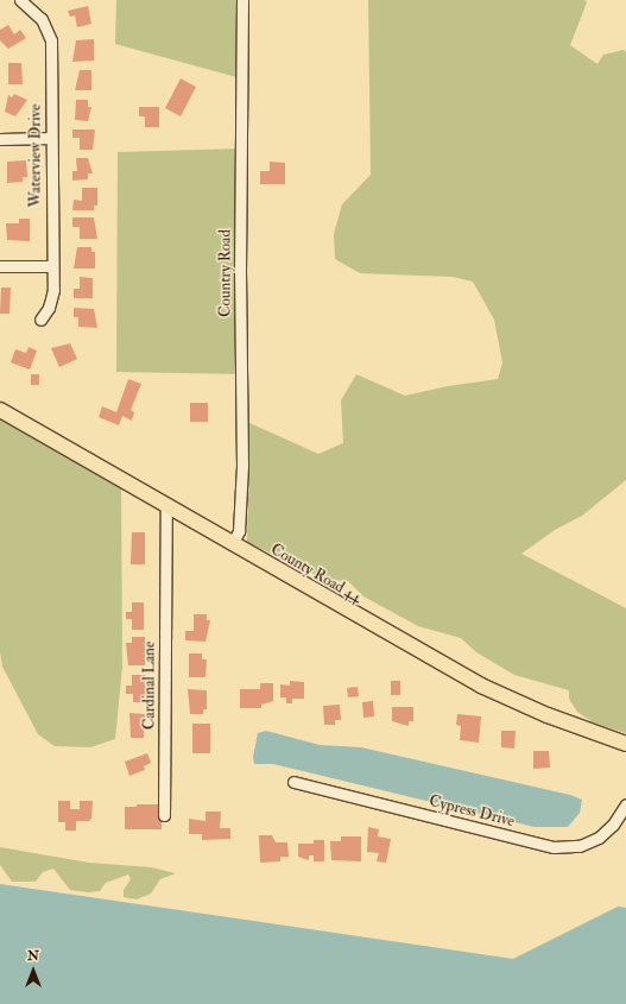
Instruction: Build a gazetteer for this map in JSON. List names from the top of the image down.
{
  "streets": {
    "main road": ["County Road 44"],
    "street": [
      "Waterview Drive",
      "Country Road",
      "Cardinal Lane",
      "Cypress Drive"
    ]
  },
  "crossings": [
    ["Country Road", "County Road 44"],
    ["County Road 44", "Cardinal Lane"]
  ],
  "north": "top"
}
